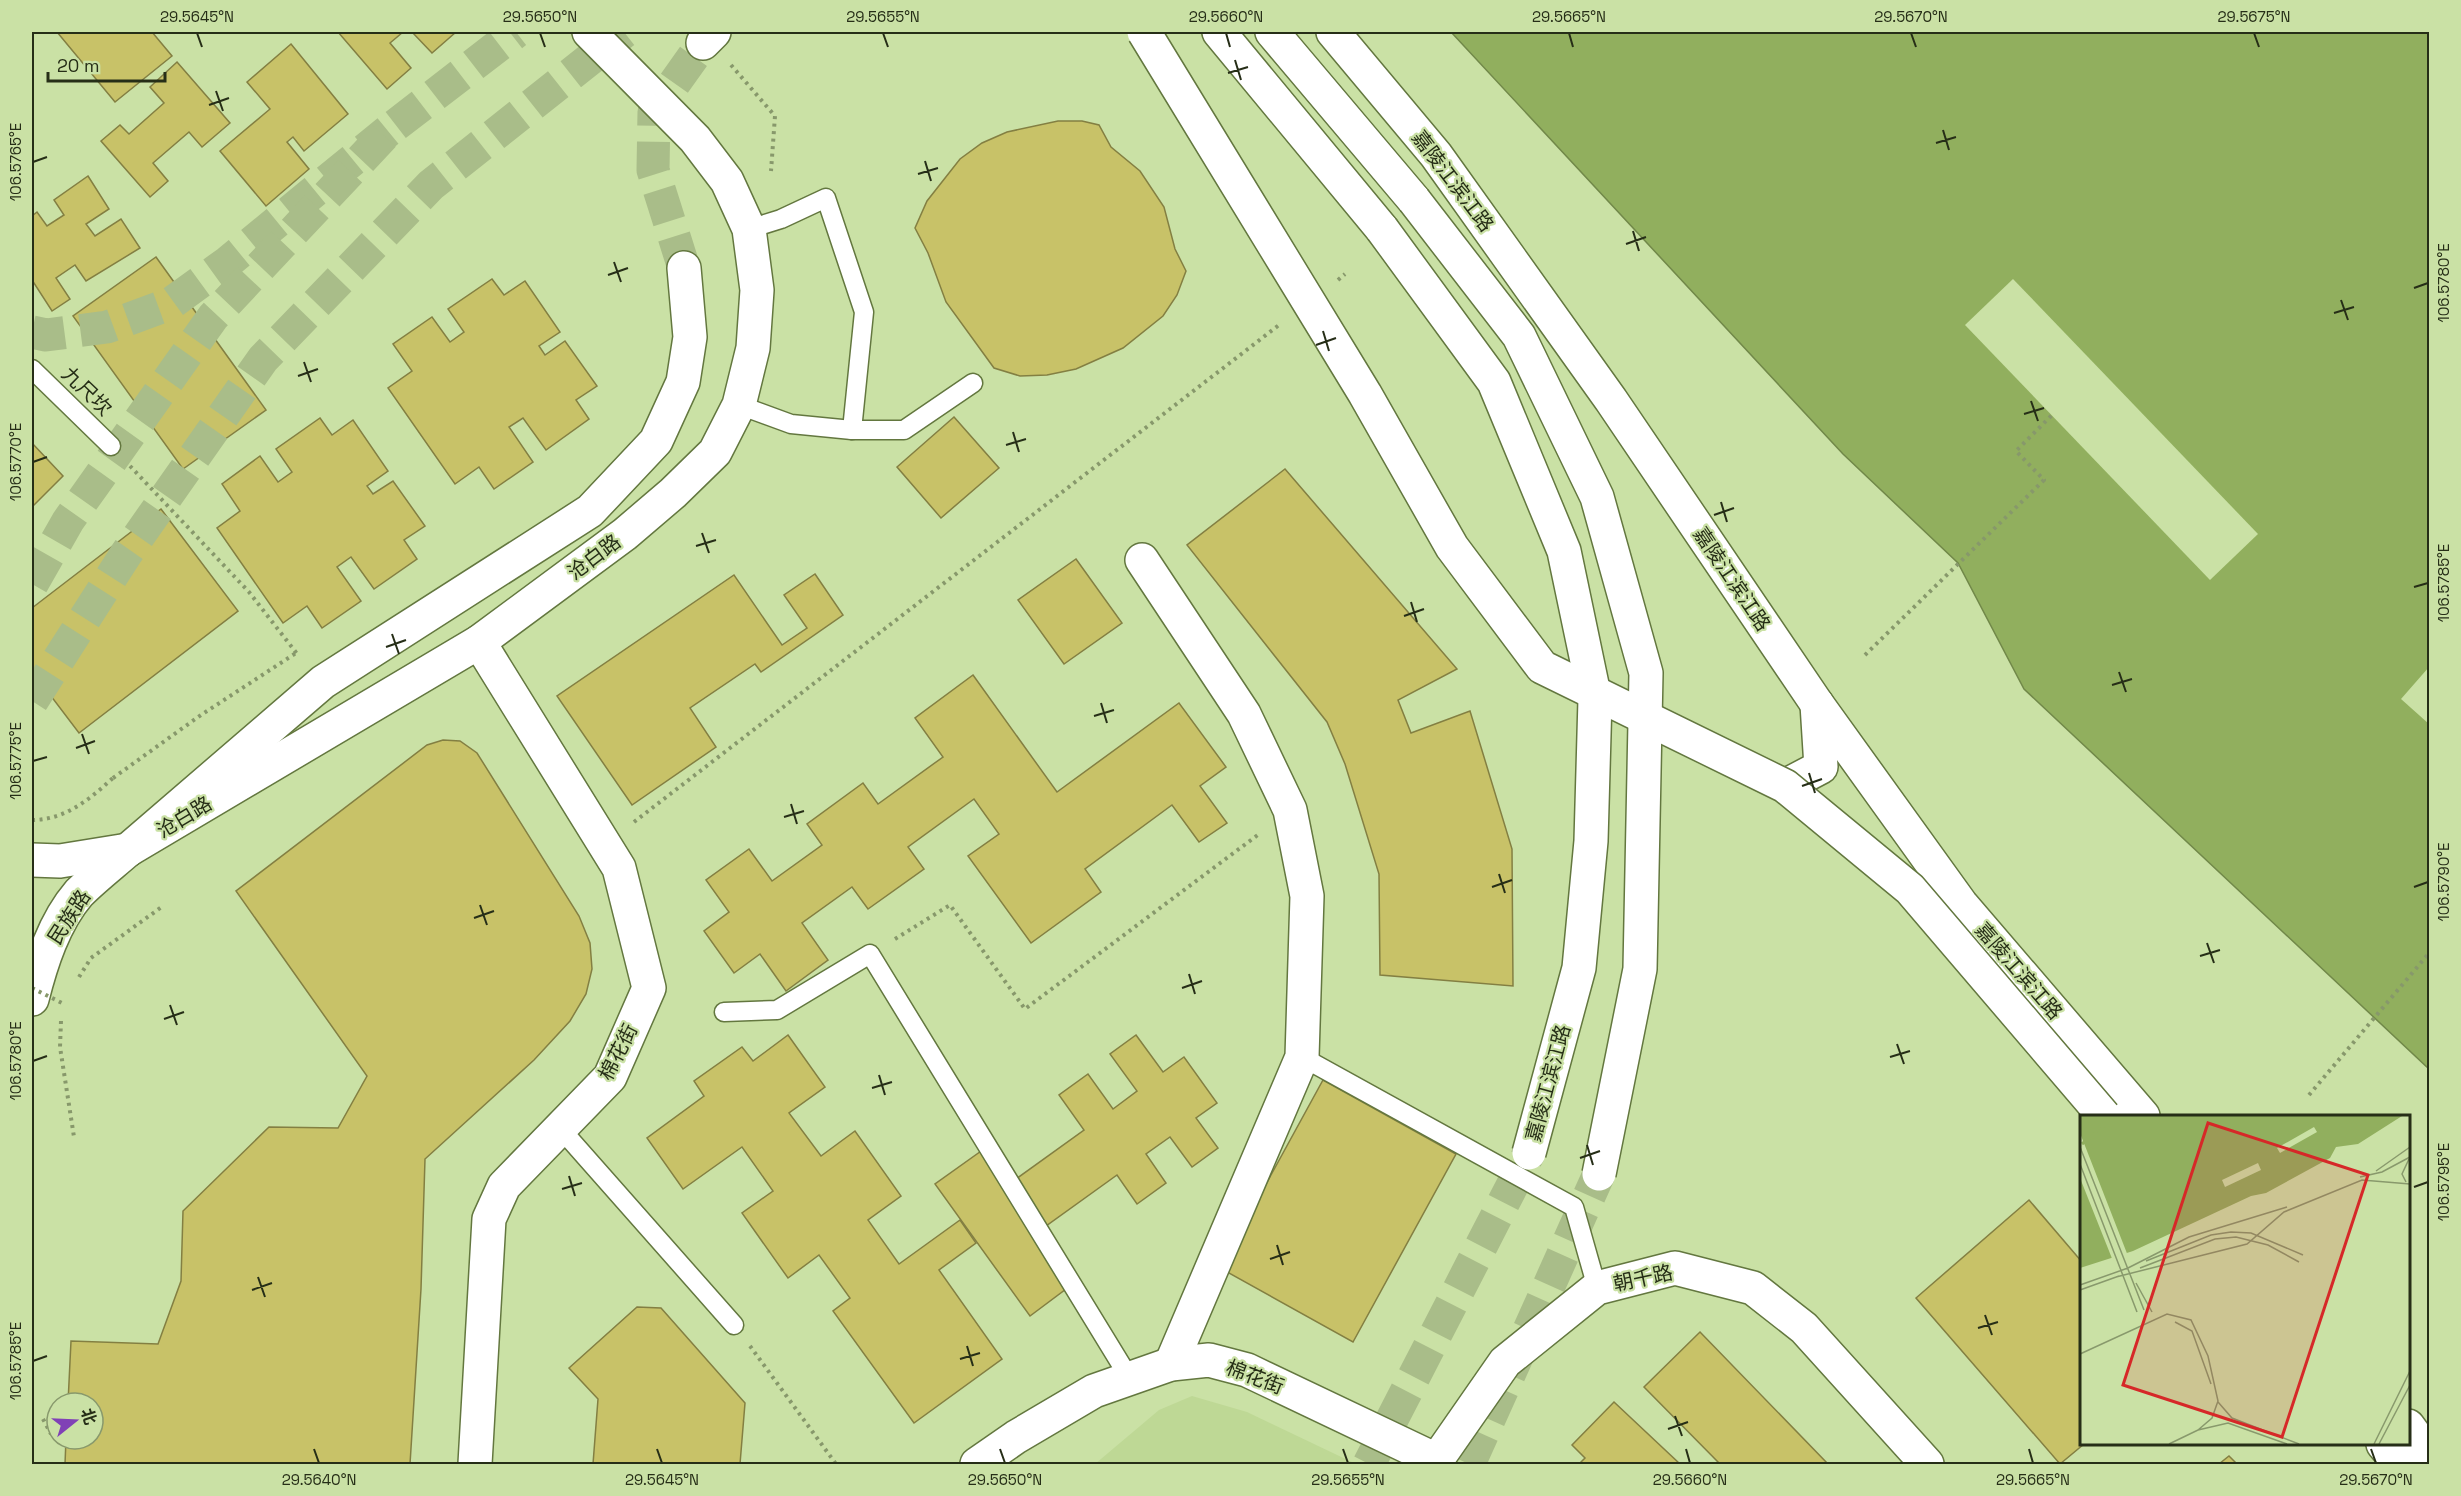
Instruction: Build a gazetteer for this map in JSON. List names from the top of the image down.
{
  "streets": {
    "main road": [
      "嘉陵江滨江路",
      "沧白路",
      "民族路",
      "棉花街",
      "朝千路"
    ],
    "lane": ["九尺坎"]
  },
  "crossings": [
    ["沧白路", "民族路"],
    ["沧白路", "棉花街"],
    ["棉花街", "朝千路"]
  ],
  "scale_bar": "20 m",
  "north": "right",
  "coordinates": [
    "29.5645°N",
    "29.5650°N",
    "29.5655°N",
    "29.5660°N",
    "29.5665°N",
    "29.5670°N",
    "29.5675°N",
    "106.5765°E",
    "106.5780°E",
    "106.5770°E",
    "106.5785°E",
    "106.5775°E",
    "106.5790°E",
    "106.5795°E",
    "29.5640°N"
  ]
}
